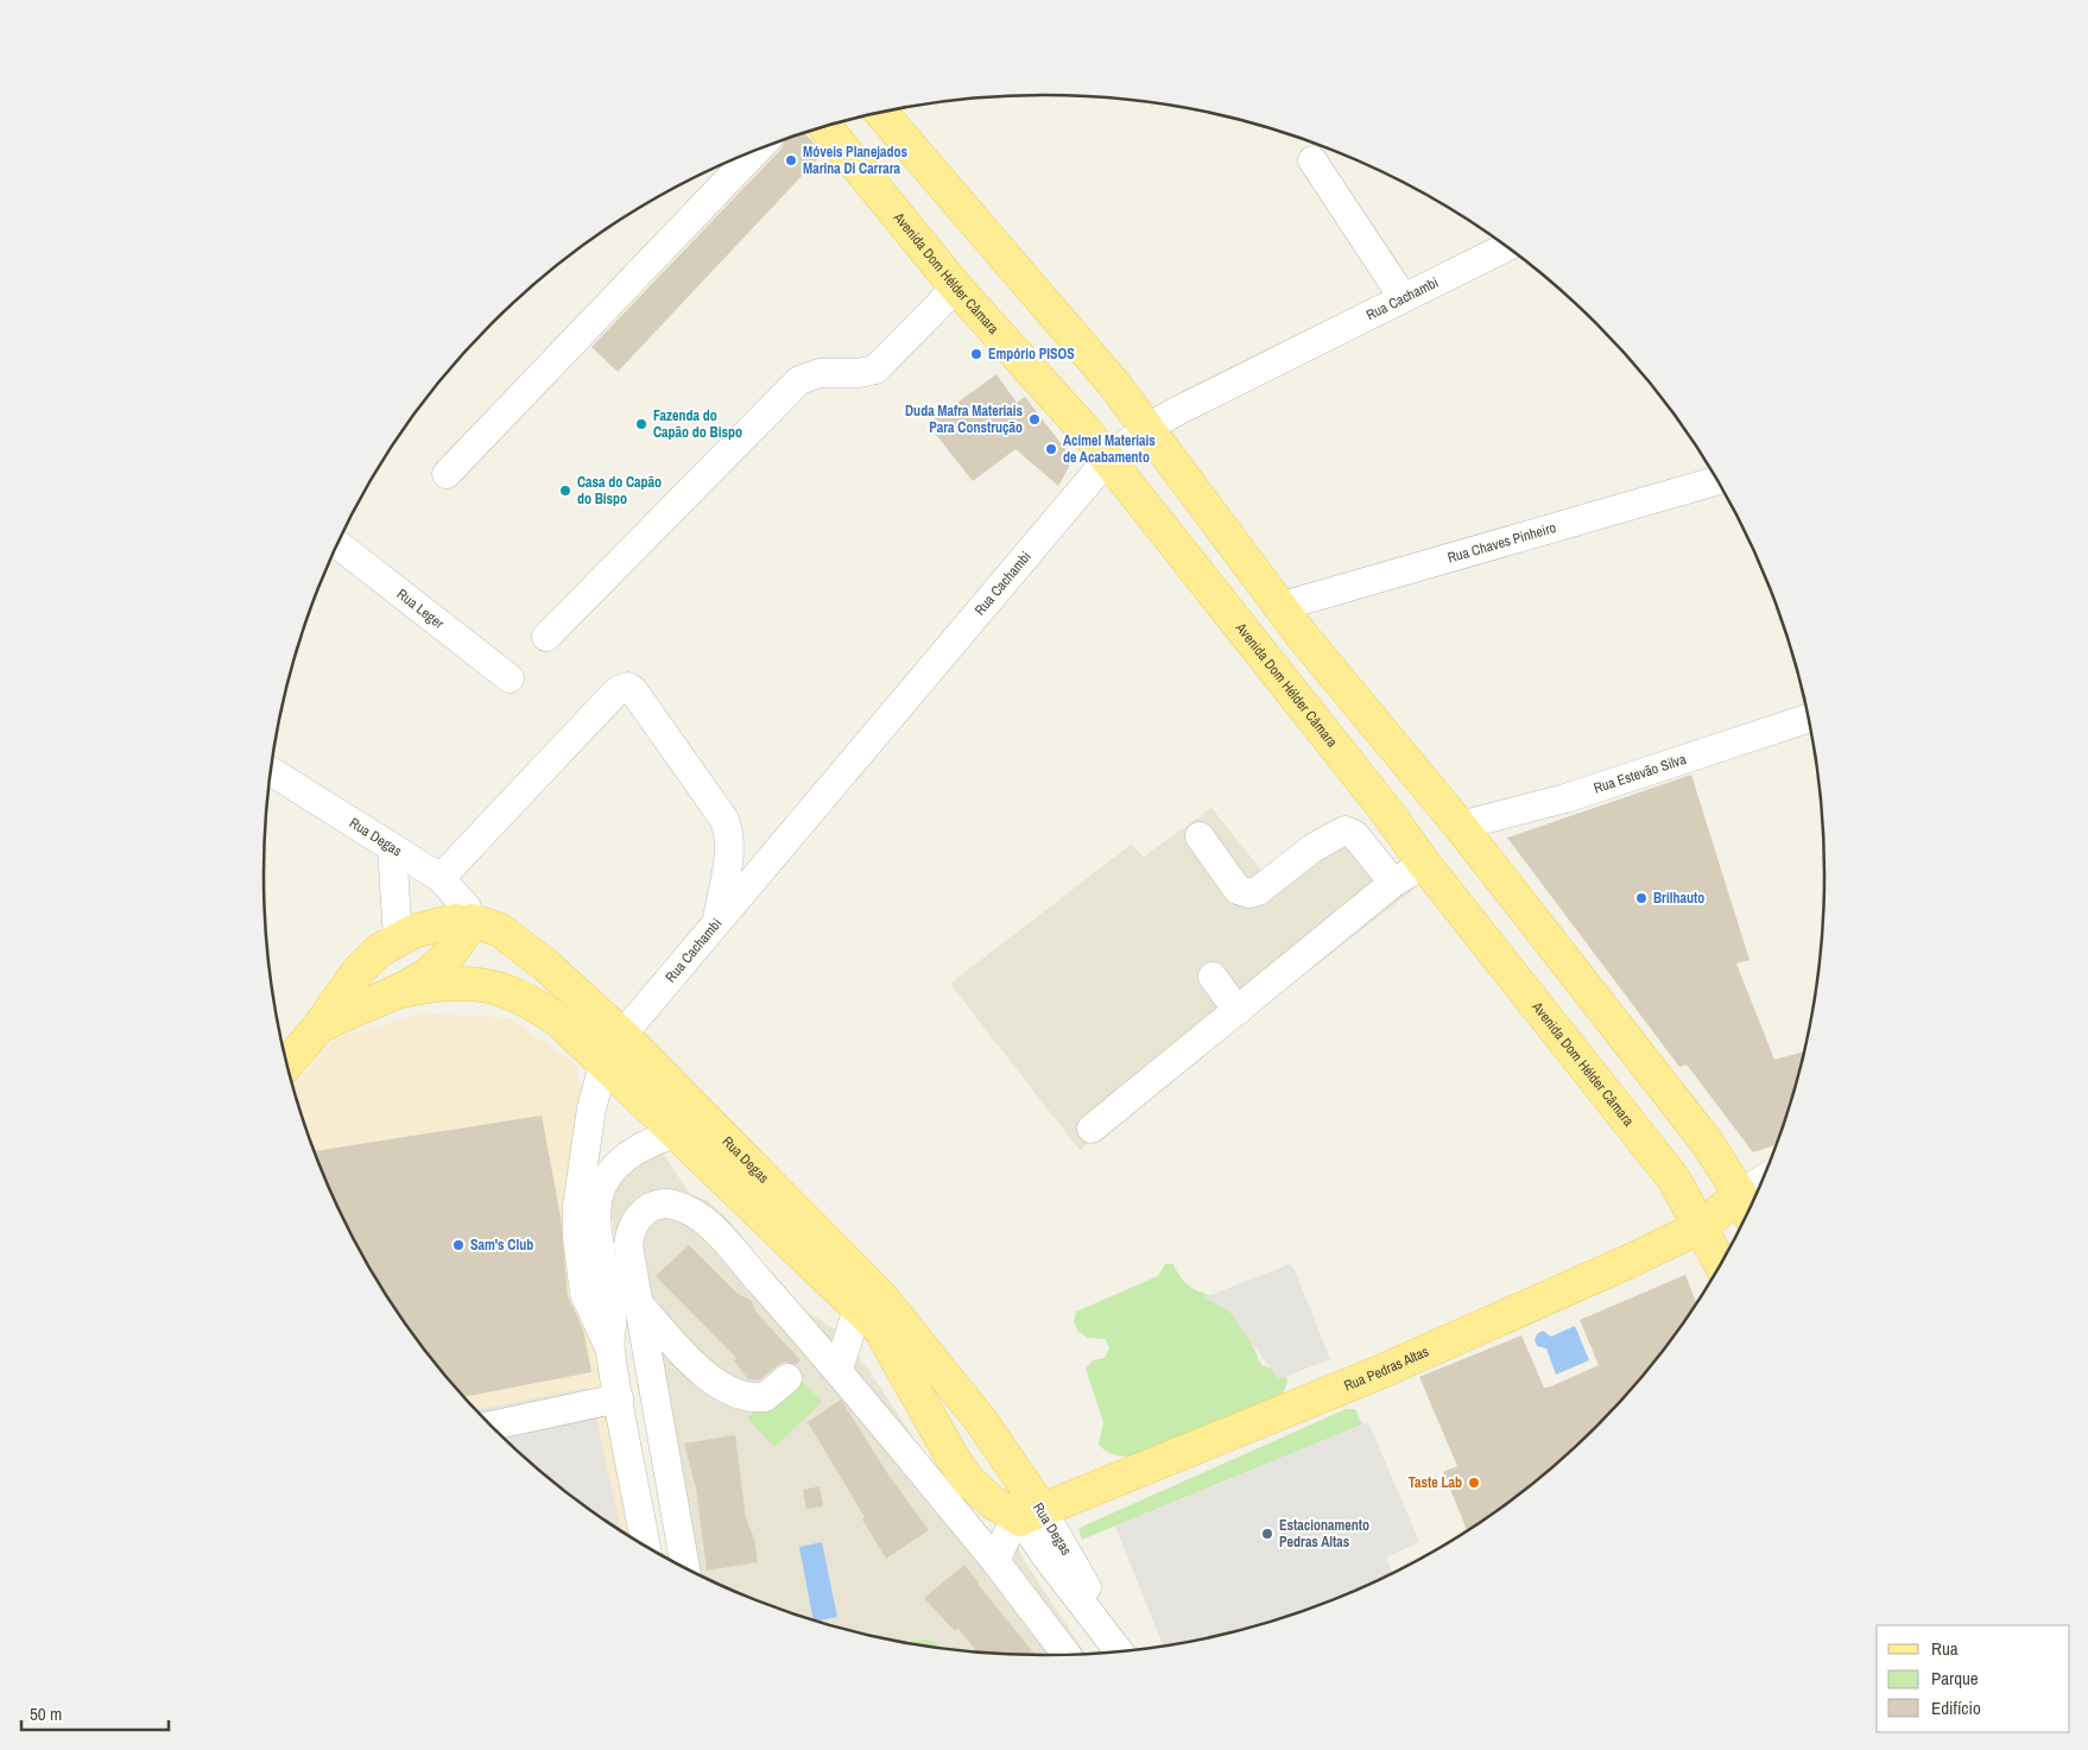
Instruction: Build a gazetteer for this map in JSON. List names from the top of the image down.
{
  "streets": {
    "main road": ["Avenida Dom Hélder Câmara", "Rua Degas", "Rua Pedras Altas"],
    "street": [
      "Rua Cachambi",
      "Rua Chaves Pinheiro",
      "Rua Leger",
      "Rua Estevão Silva"
    ]
  },
  "crossings": [
    ["Avenida Dom Hélder Câmara", "Rua Cachambi"],
    ["Avenida Dom Hélder Câmara", "Rua Pedras Altas"],
    ["Rua Cachambi", "Rua Degas"],
    ["Rua Degas", "Rua Pedras Altas"]
  ],
  "places": [
    "Móveis Planejados Marina Di Carrara",
    "Empório PISOS",
    "Duda Mafra Materiais Para Construção",
    "Fazenda do Capão do Bispo",
    "Acimel Materiais de Acabamento",
    "Casa do Capão do Bispo",
    "Brilhauto",
    "Sam's Club",
    "Taste Lab",
    "Estacionamento Pedras Altas"
  ],
  "legend": ["Rua", "Parque", "Edifício"],
  "scale_bar": "50 m"
}
